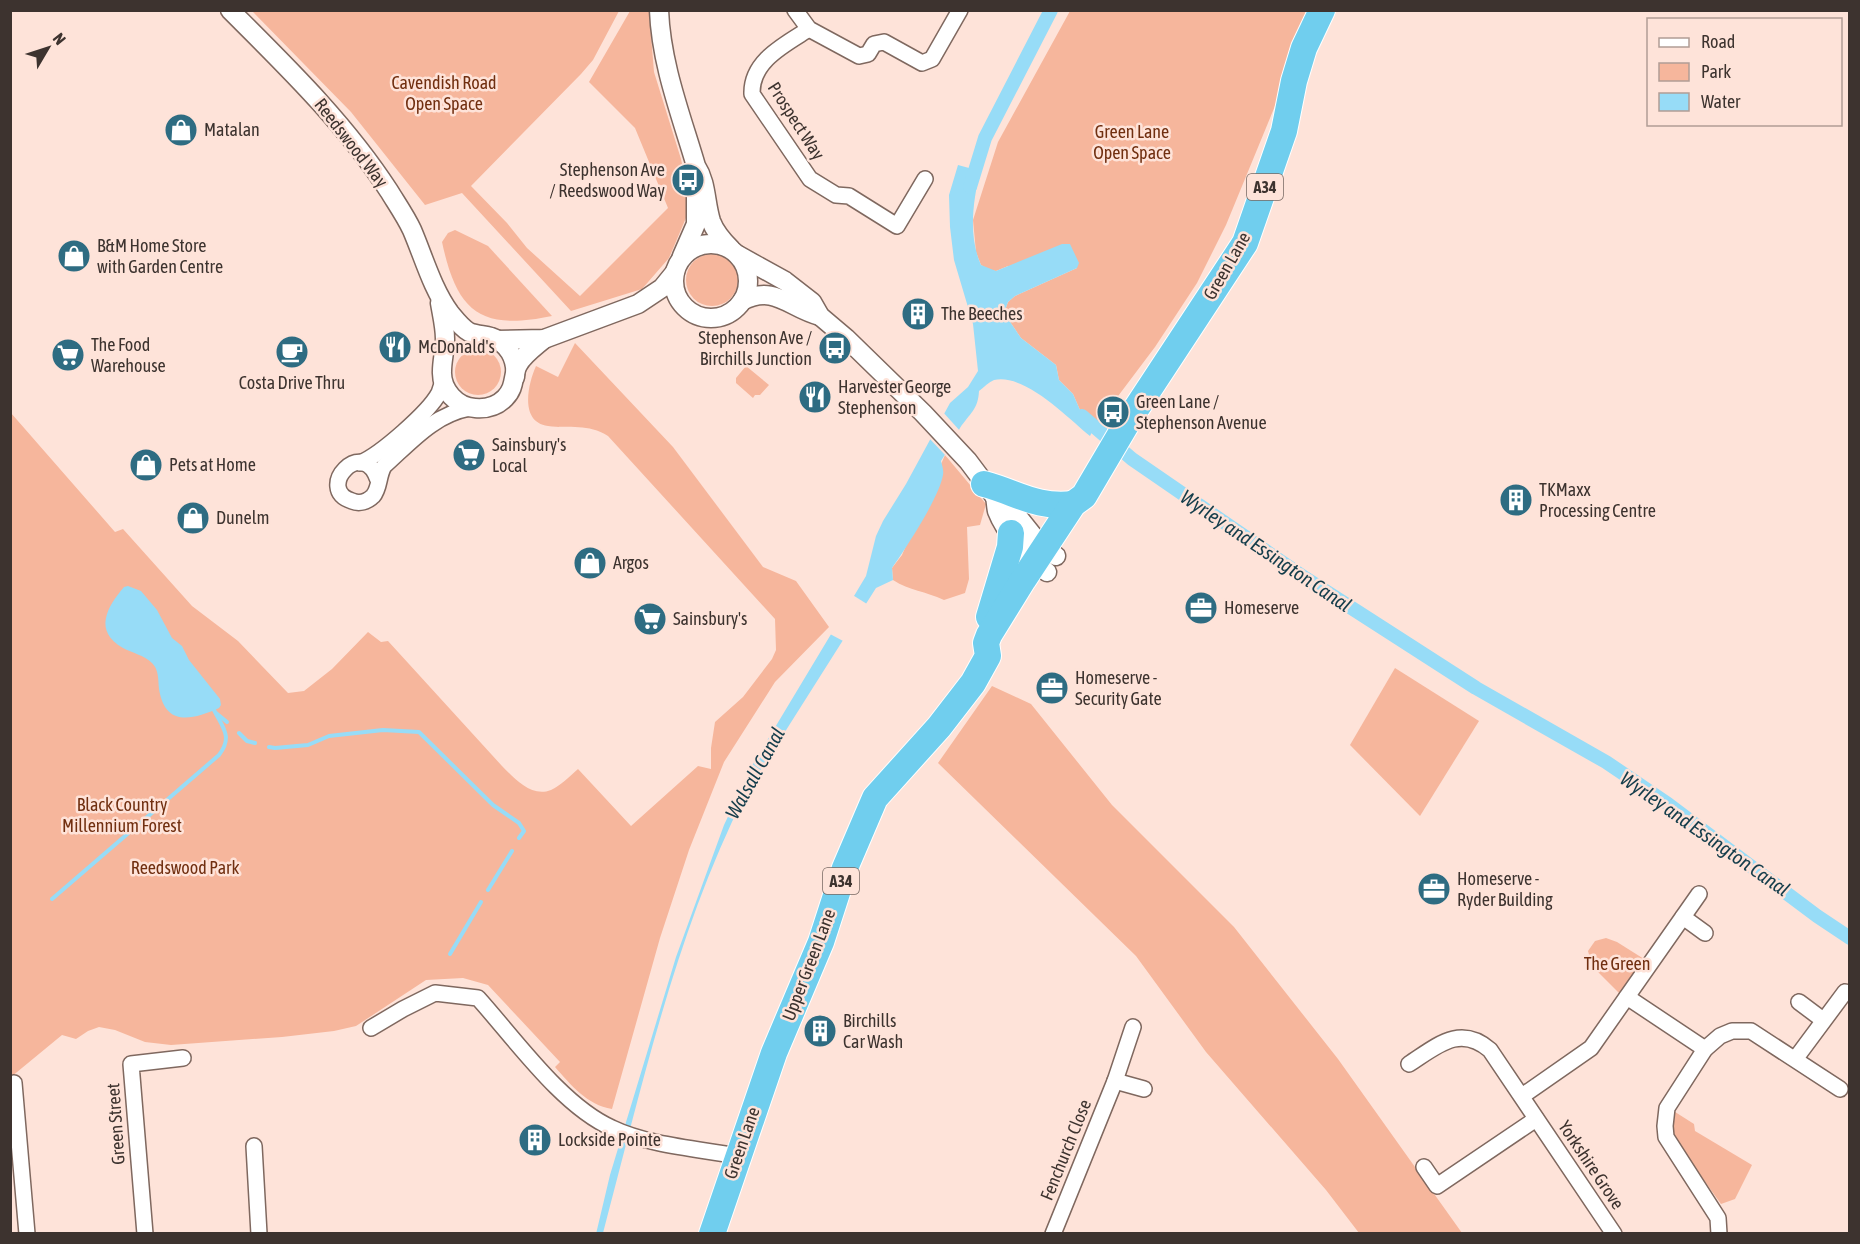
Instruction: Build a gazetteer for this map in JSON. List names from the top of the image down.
{
  "streets": {
    "highway": ["A34", "Green Lane", "Upper Green Lane"],
    "street": [
      "Prospect Way",
      "Reedswood Way",
      "Green Street",
      "Fenchurch Close",
      "Yorkshire Grove"
    ]
  },
  "crossings": [
    ["A34", "Green Lane"],
    ["A34", "Upper Green Lane"],
    ["Green Lane", "Upper Green Lane"]
  ],
  "water": ["Wyrley and Essington Canal", "Walsall Canal"],
  "parks": [
    "Cavendish Road Open Space",
    "Green Lane Open Space",
    "Black Country Millennium Forest",
    "Reedswood Park",
    "The Green"
  ],
  "places": {
    "shop": [
      "Matalan",
      "B&M Home Store with Garden Centre",
      "Pets at Home",
      "Dunelm",
      "Argos"
    ],
    "bus stop": ["Stephenson Ave / Reedswood Way", "Stephenson Ave / Birchills Junction", "Green Lane / Stephenson Avenue"],
    "building": [
      "The Beeches",
      "TKMaxx Processing Centre",
      "Birchills Car Wash",
      "Lockside Pointe"
    ],
    "restaurant": ["McDonald's", "Harvester George Stephenson"],
    "cafe": ["Costa Drive Thru"],
    "supermarket": ["The Food Warehouse", "Sainsbury's Local", "Sainsbury's"],
    "office": ["Homeserve", "Homeserve - Security Gate", "Homeserve - Ryder Building"]
  },
  "legend": ["Road", "Park", "Water"],
  "north": "top right"
}
